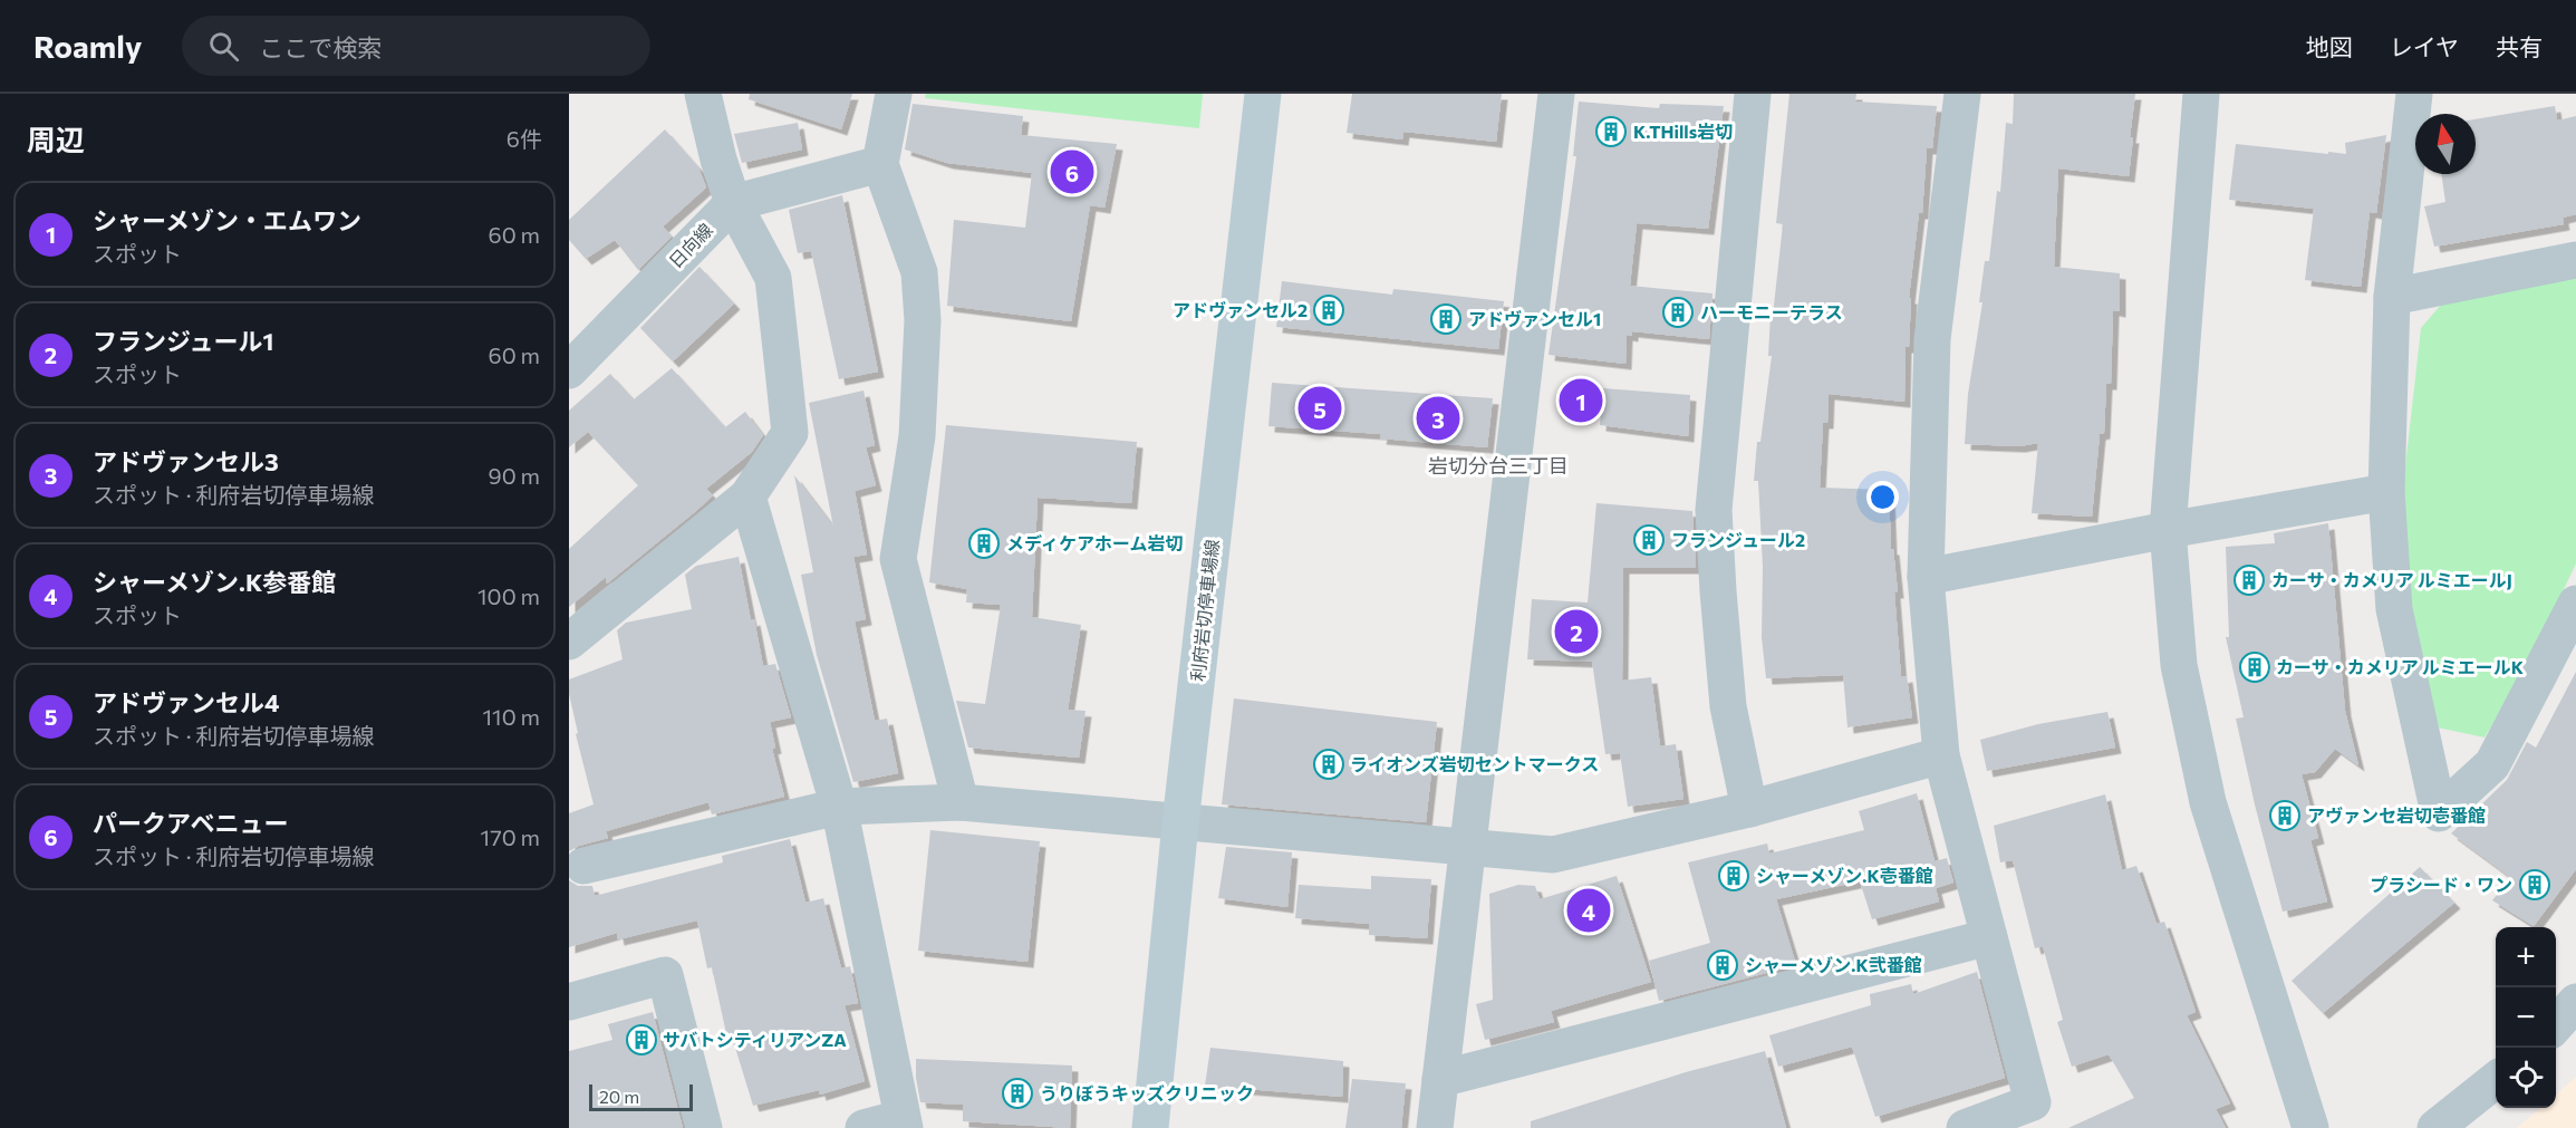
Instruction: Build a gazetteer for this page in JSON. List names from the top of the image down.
{
  "streets": {
    "main road": ["利府岩切停車場線"],
    "street": ["日向線"]
  },
  "districts": ["岩切分台三丁目"],
  "places": {
    "building": [
      "K.THills岩切",
      "アドヴァンセル2",
      "ハーモニーテラス",
      "アドヴァンセル1",
      "フランジュール2",
      "メディケアホーム岩切",
      "カーサ・カメリア ルミエールJ",
      "カーサ・カメリア ルミエールK",
      "ライオンズ岩切セントマークス",
      "アヴァンセ岩切壱番館",
      "シャーメゾン.K壱番館",
      "プラシード・ワン",
      "シャーメゾン.K弐番館",
      "サバトシティリアンZA",
      "うりぼうキッズクリニック"
    ]
  },
  "scale_bar": "20 m",
  "north": "top",
  "page": {
    "header": "Roamly",
    "search": "ここで検索",
    "nav": ["地図", "レイヤ", "共有"],
    "heading": ["周辺", "6件"],
    "pins": [
      "6",
      "1",
      "5",
      "3",
      "2",
      "4"
    ],
    "list": [
      {
        "mark": "1",
        "name": "シャーメゾン・エムワン",
        "note": "スポット",
        "value": "60 m"
      },
      {
        "mark": "2",
        "name": "フランジュール1",
        "note": "スポット",
        "value": "60 m"
      },
      {
        "mark": "3",
        "name": "アドヴァンセル3",
        "note": "スポット · 利府岩切停車場線",
        "value": "90 m"
      },
      {
        "mark": "4",
        "name": "シャーメゾン.K参番館",
        "note": "スポット",
        "value": "100 m"
      },
      {
        "mark": "5",
        "name": "アドヴァンセル4",
        "note": "スポット · 利府岩切停車場線",
        "value": "110 m"
      },
      {
        "mark": "6",
        "name": "パークアベニュー",
        "note": "スポット · 利府岩切停車場線",
        "value": "170 m"
      }
    ],
    "map_buttons": ["+", "−"],
    "scale": "20 m"
  }
}
